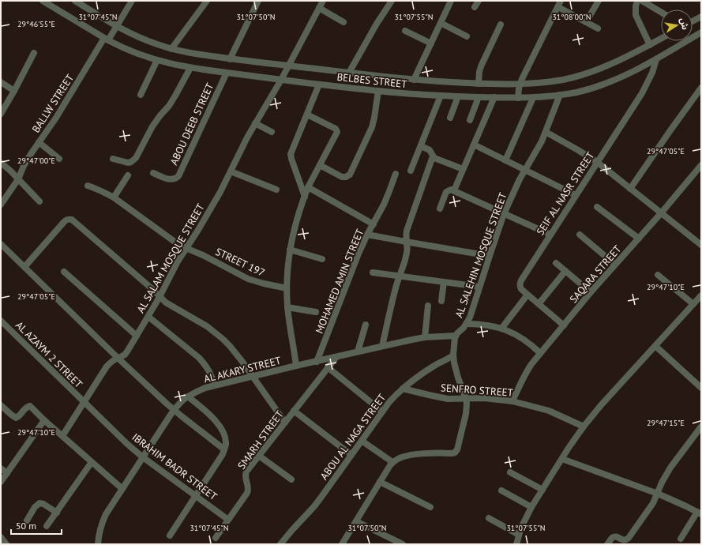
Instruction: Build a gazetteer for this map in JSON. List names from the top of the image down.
{
  "streets": {
    "street": [
      "BELBES STREET",
      "BALLW STREET",
      "ABOU DEEB STREET",
      "SEIF AL NASR STREET",
      "AL SALEHIN MOSQUE STREET",
      "AL SALAM MOSQUE STREET",
      "STREET 197",
      "SAQARA STREET",
      "MOHAMED AMIN STREET",
      "AL AZAYM 2 STREET",
      "AL AKARY STREET",
      "SENFRO STREET",
      "ABOU AL NAGA STREET",
      "SMARH STREET",
      "IBRAHIM BADR STREET"
    ]
  },
  "crossings": [
    ["BELBES STREET", "BALLW STREET"],
    ["BELBES STREET", "ABOU DEEB STREET"],
    ["BELBES STREET", "SEIF AL NASR STREET"],
    ["BELBES STREET", "AL SALEHIN MOSQUE STREET"],
    ["BELBES STREET", "AL SALAM MOSQUE STREET"],
    ["SEIF AL NASR STREET", "SAQARA STREET"],
    ["AL SALEHIN MOSQUE STREET", "SAQARA STREET"],
    ["AL SALEHIN MOSQUE STREET", "AL AKARY STREET"],
    ["AL SALEHIN MOSQUE STREET", "SENFRO STREET"],
    ["AL SALEHIN MOSQUE STREET", "ABOU AL NAGA STREET"],
    ["AL SALAM MOSQUE STREET", "STREET 197"],
    ["AL SALAM MOSQUE STREET", "AL AZAYM 2 STREET"],
    ["AL SALAM MOSQUE STREET", "IBRAHIM BADR STREET"],
    ["SAQARA STREET", "AL AKARY STREET"],
    ["SAQARA STREET", "SENFRO STREET"],
    ["SAQARA STREET", "ABOU AL NAGA STREET"],
    ["MOHAMED AMIN STREET", "AL AKARY STREET"],
    ["AL AZAYM 2 STREET", "IBRAHIM BADR STREET"],
    ["AL AKARY STREET", "SENFRO STREET"],
    ["AL AKARY STREET", "ABOU AL NAGA STREET"],
    ["AL AKARY STREET", "SMARH STREET"],
    ["AL AKARY STREET", "IBRAHIM BADR STREET"],
    ["SENFRO STREET", "ABOU AL NAGA STREET"],
    ["SMARH STREET", "IBRAHIM BADR STREET"]
  ],
  "scale_bar": "50 m",
  "north": "right",
  "coordinates": [
    "31°07'45\"N",
    "31°07'50\"N",
    "31°07'55\"N",
    "31°08'00\"N",
    "29°46'55\"E",
    "29°47'05\"E",
    "29°47'00\"E",
    "29°47'10\"E",
    "29°47'15\"E"
  ]
}
